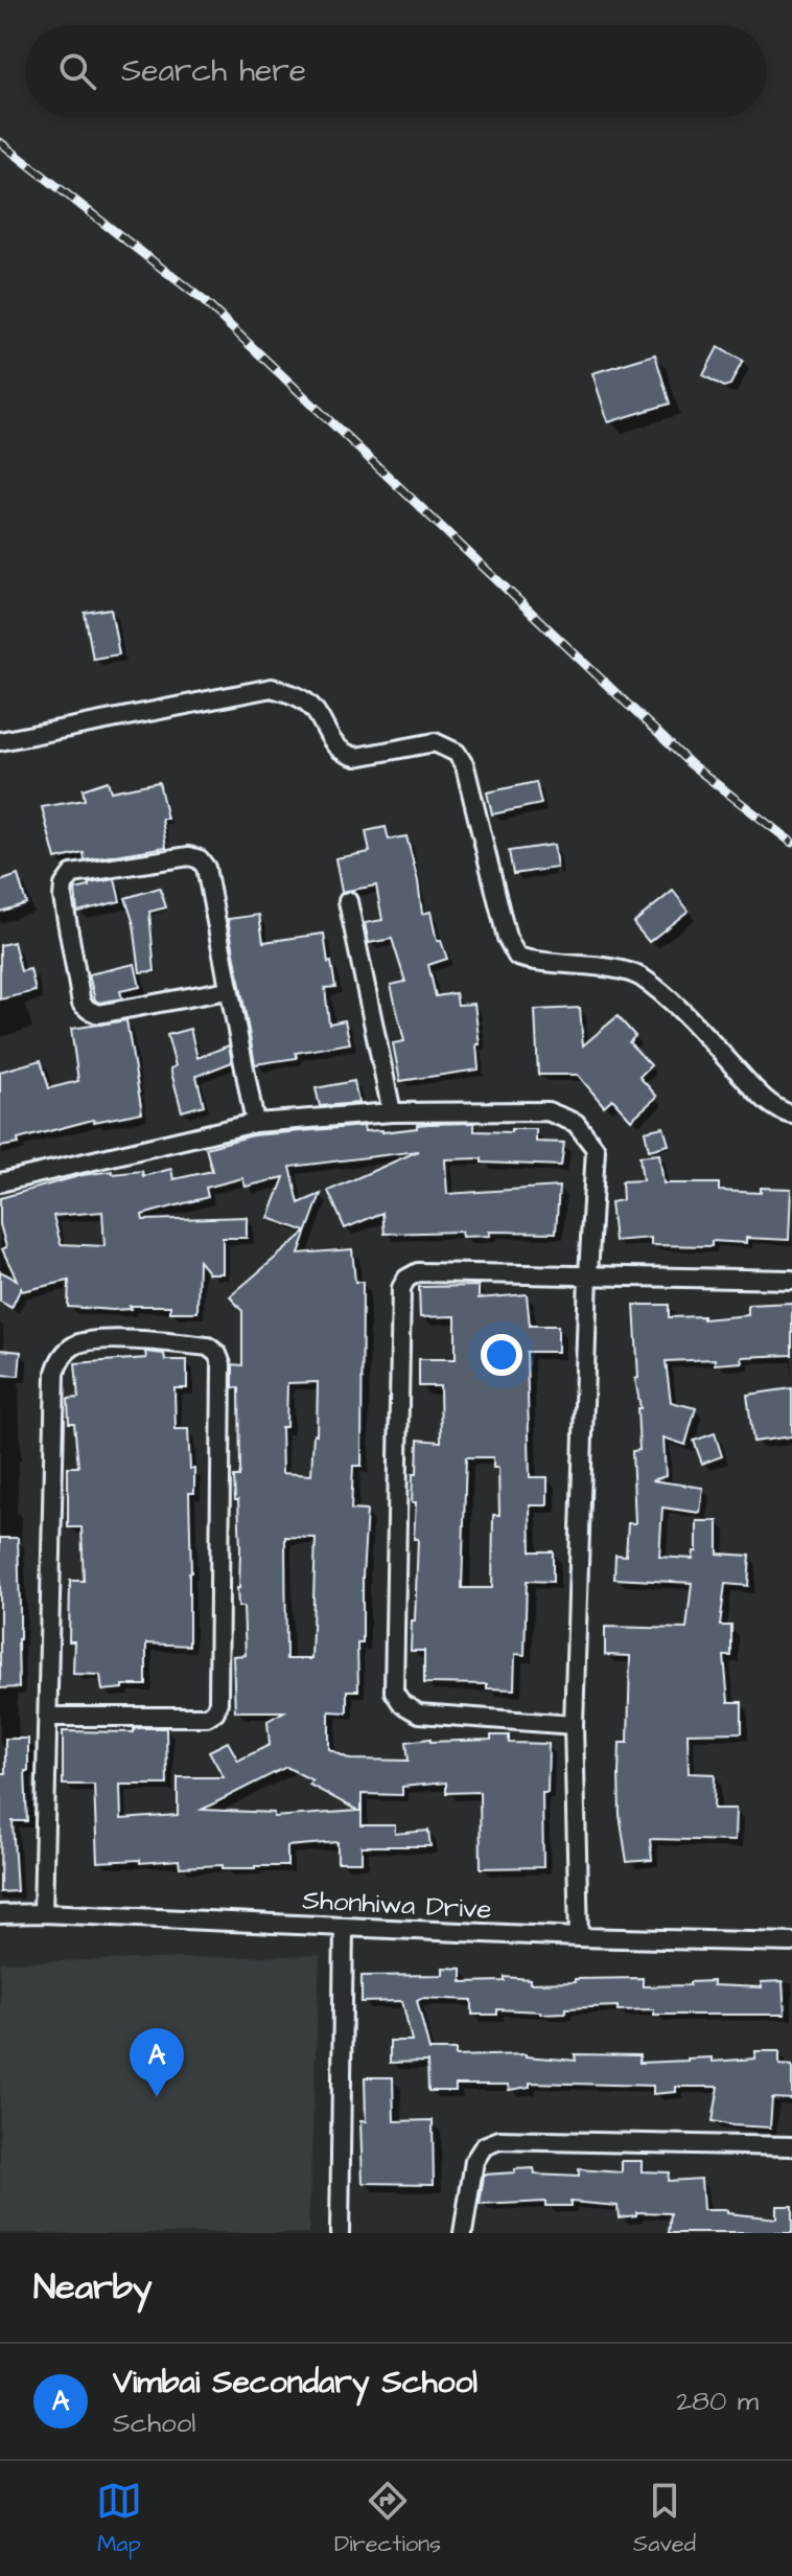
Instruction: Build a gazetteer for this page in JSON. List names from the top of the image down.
{
  "streets": {
    "street": ["Shonhiwa Drive"]
  },
  "page": {
    "search": "Search here",
    "pins": "A",
    "heading": "Nearby",
    "list": [
      {
        "mark": "A",
        "name": "Vimbai Secondary School",
        "note": "School",
        "value": "280 m"
      }
    ],
    "nav": ["Map", "Directions", "Saved"]
  }
}
